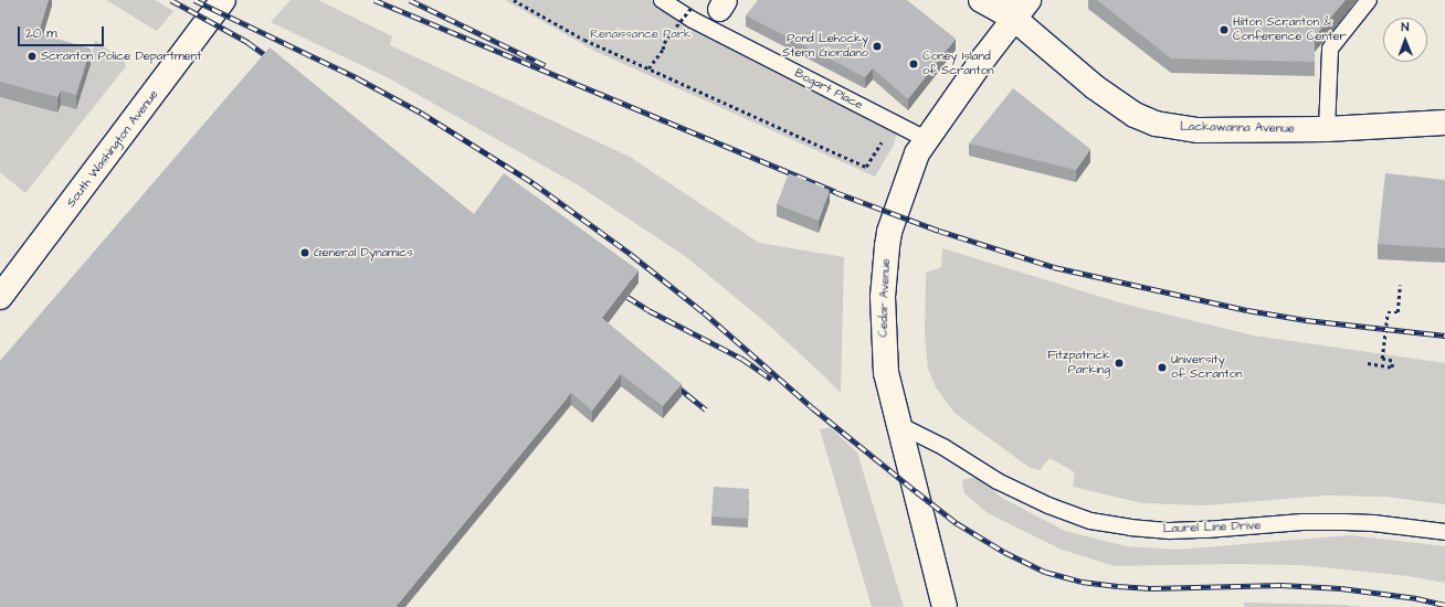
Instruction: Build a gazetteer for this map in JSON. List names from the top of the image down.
{
  "streets": {
    "main road": ["Lackawanna Avenue", "South Washington Avenue", "Cedar Avenue"],
    "lane": ["Bogart Place", "Laurel Line Drive"]
  },
  "crossings": [
    ["Bogart Place", "Cedar Avenue"],
    ["Lackawanna Avenue", "Cedar Avenue"],
    ["Cedar Avenue", "Laurel Line Drive"]
  ],
  "parks": ["Renaissance Park"],
  "places": [
    "Hilton Scranton & Conference Center",
    "Pond Lehocky Stern Giordano",
    "Scranton Police Department",
    "Coney Island of Scranton",
    "General Dynamics",
    "Fitzpatrick Parking",
    "University of Scranton"
  ],
  "scale_bar": "20 m",
  "north": "top"
}
